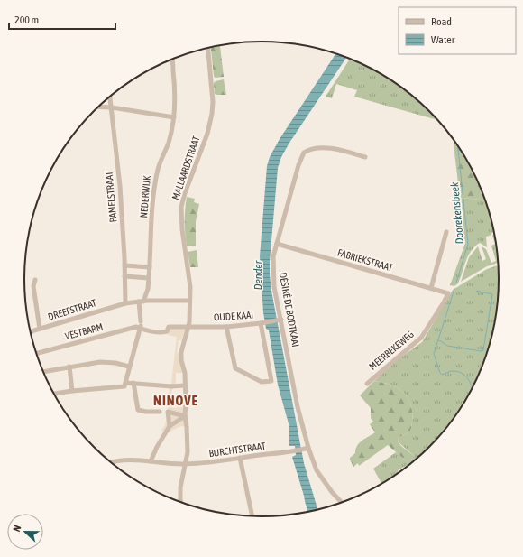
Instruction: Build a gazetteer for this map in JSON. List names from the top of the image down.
{
  "streets": {
    "street": [
      "MALLAARDSTRAAT",
      "PAMELSTRAAT",
      "NEDERWIJK",
      "FABRIEKSTRAAT",
      "DREEFSTRAAT",
      "DÉSIRÉ DE BODTKAAI",
      "OUDE KAAI",
      "VESTBARM",
      "MEERBEKEWEG",
      "BURCHTSTRAAT"
    ]
  },
  "crossings": [
    ["MALLAARDSTRAAT", "DREEFSTRAAT"],
    ["MALLAARDSTRAAT", "OUDE KAAI"],
    ["MALLAARDSTRAAT", "VESTBARM"],
    ["MALLAARDSTRAAT", "BURCHTSTRAAT"],
    ["PAMELSTRAAT", "DREEFSTRAAT"],
    ["NEDERWIJK", "DREEFSTRAAT"],
    ["FABRIEKSTRAAT", "DÉSIRÉ DE BODTKAAI"],
    ["FABRIEKSTRAAT", "MEERBEKEWEG"],
    ["DÉSIRÉ DE BODTKAAI", "OUDE KAAI"],
    ["DÉSIRÉ DE BODTKAAI", "BURCHTSTRAAT"],
    ["OUDE KAAI", "VESTBARM"]
  ],
  "districts": ["NINOVE"],
  "water": ["Doorekensbeek", "Dender"],
  "legend": ["Road", "Water"],
  "scale_bar": "200 m",
  "north": "left"
}
